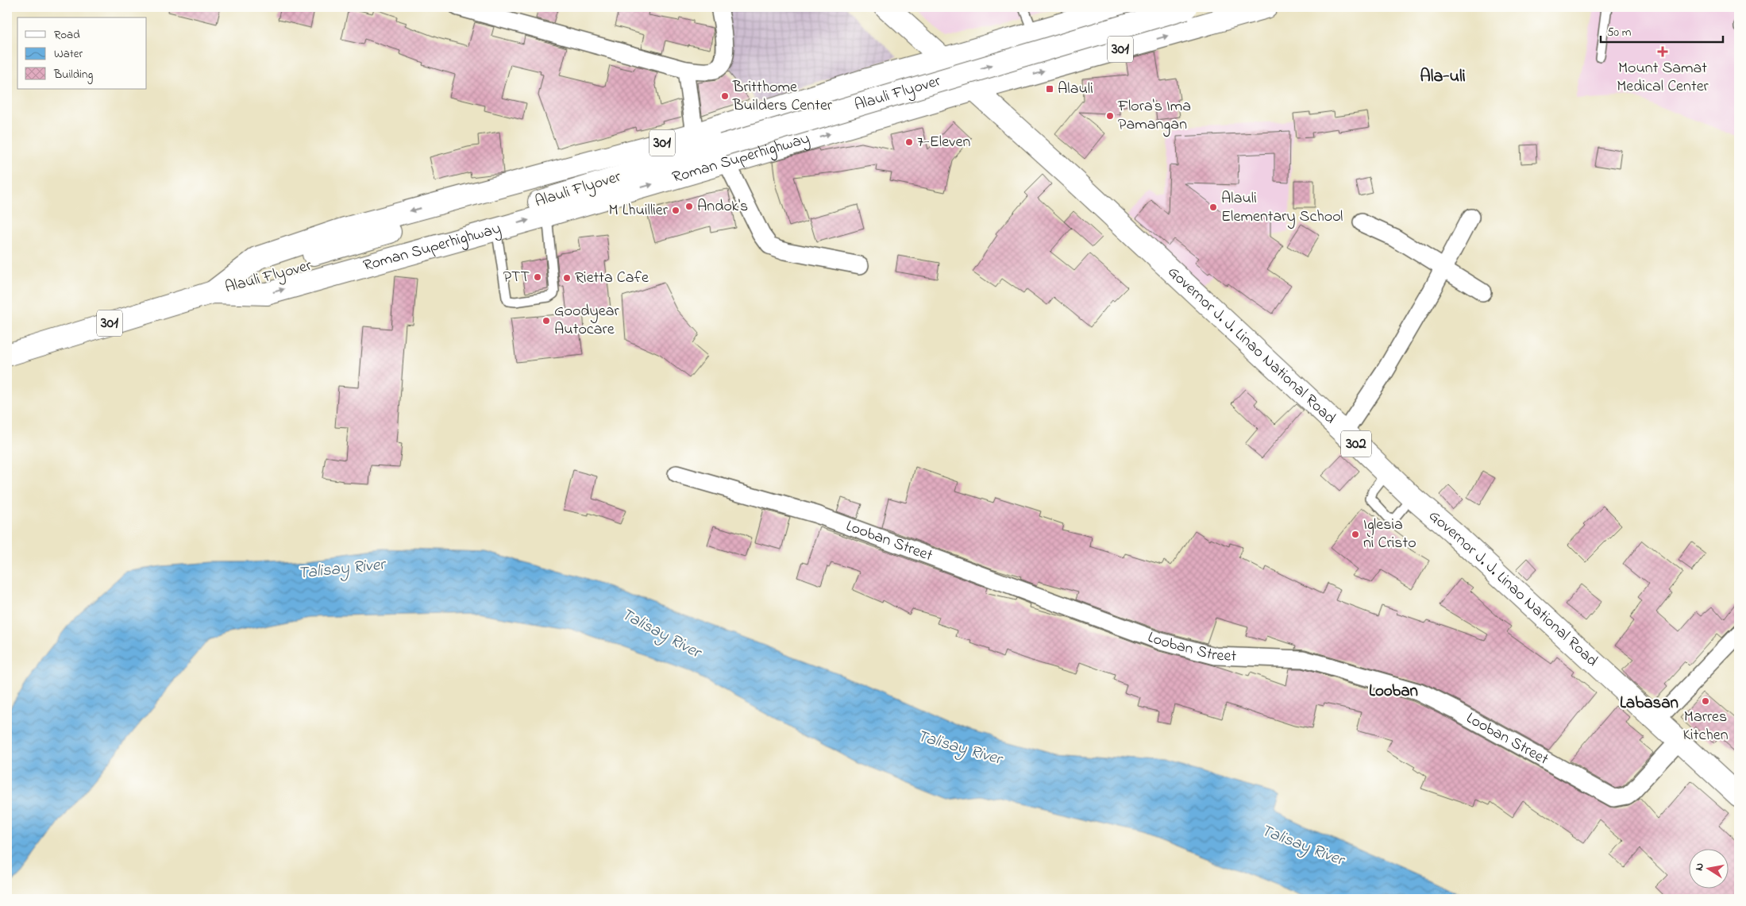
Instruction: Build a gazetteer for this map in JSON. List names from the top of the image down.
{
  "streets": {
    "main road": [
      "301",
      "Alauli Flyover",
      "Roman Superhighway",
      "Governor J. J. Linao National Road",
      "302"
    ],
    "street": ["Looban Street"]
  },
  "crossings": [
    ["Alauli Flyover", "Roman Superhighway"],
    ["Roman Superhighway", "Governor J. J. Linao National Road"],
    ["Governor J. J. Linao National Road", "Looban Street"]
  ],
  "districts": ["Ala-uli", "Looban", "Labasan"],
  "water": ["Talisay River"],
  "places": {
    "health": ["Mount Samat Medical Center"],
    "transit": ["Alauli"],
    "other": [
      "Britthome Builders Center",
      "Flora's Ima Pamangan",
      "7-Eleven",
      "Andok's",
      "Alauli Elementary School",
      "M Lhuillier",
      "PTT",
      "Rietta Cafe",
      "Goodyear Autocare",
      "Iglesia ni Cristo",
      "Marres Kitchen"
    ]
  },
  "legend": ["Road", "Water", "Building"],
  "scale_bar": "50 m",
  "north": "left"
}
